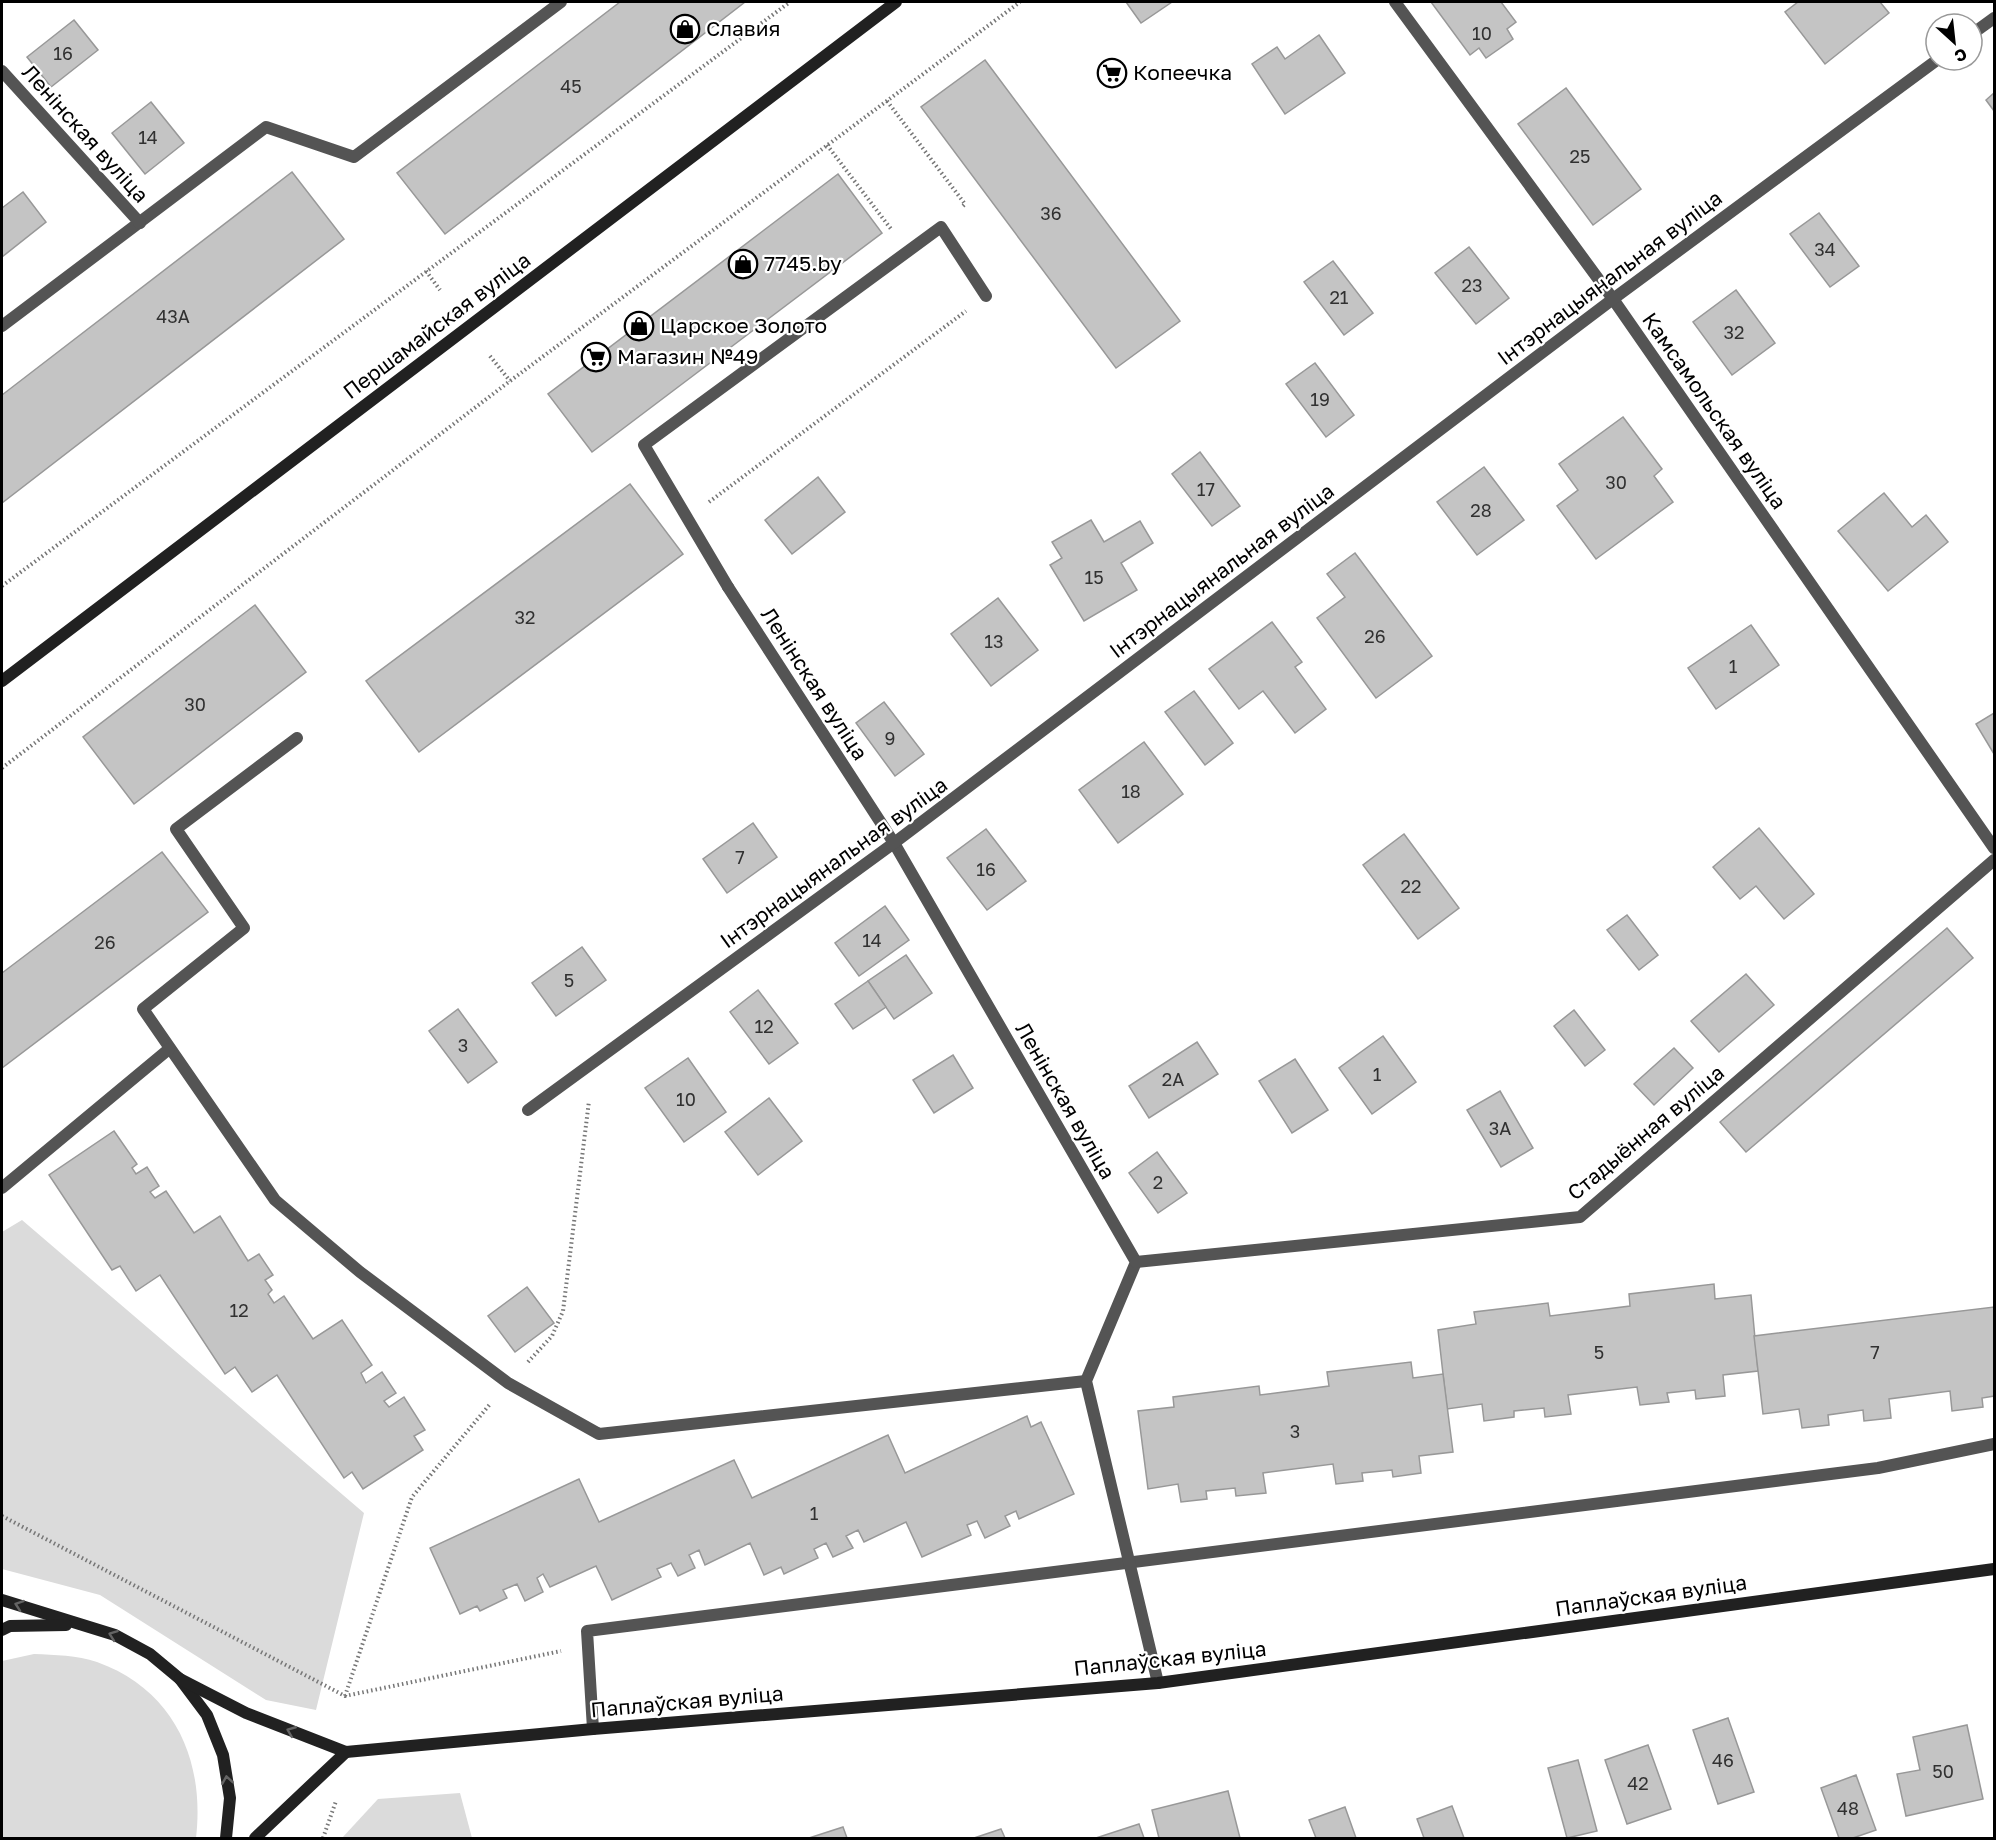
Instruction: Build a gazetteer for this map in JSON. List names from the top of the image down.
{
  "streets": {
    "street": [
      "Ленінская вуліца",
      "Інтэрнацыянальная вуліца",
      "Першамайская вуліца",
      "Камсамольская вуліца",
      "Стадыённая вуліца",
      "Паплаўская вуліца"
    ]
  },
  "crossings": [
    ["Ленінская вуліца", "Інтэрнацыянальная вуліца"],
    ["Ленінская вуліца", "Стадыённая вуліца"],
    ["Інтэрнацыянальная вуліца", "Камсамольская вуліца"]
  ],
  "places": {
    "shop": ["Славия", "7745.by", "Царское Золото"],
    "supermarket": ["Копеечка", "Магазин №49"]
  },
  "house_numbers": [
    "10",
    "16",
    "45",
    "14",
    "25",
    "36",
    "34",
    "23",
    "21",
    "43А",
    "32",
    "19",
    "30",
    "17",
    "28",
    "15",
    "32",
    "26",
    "13",
    "1",
    "30",
    "9",
    "18",
    "7",
    "16",
    "22",
    "14",
    "26",
    "5",
    "12",
    "3",
    "1",
    "2А",
    "10",
    "3А",
    "2",
    "12",
    "5",
    "7",
    "3",
    "1",
    "46",
    "50",
    "42",
    "48"
  ],
  "north": "bottom right"
}
